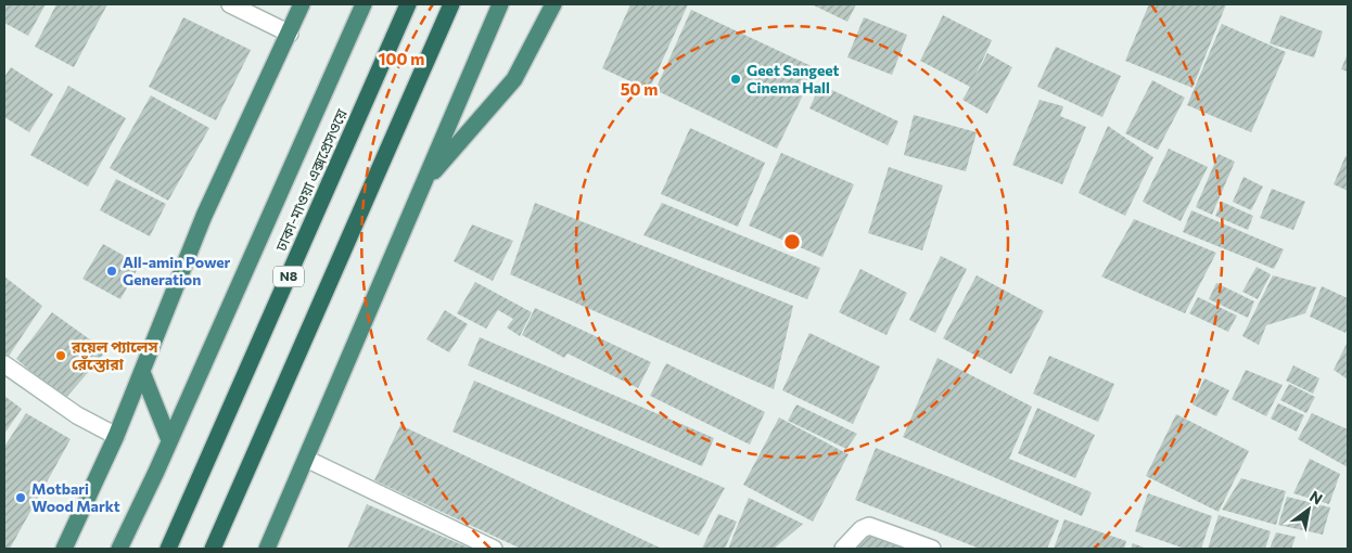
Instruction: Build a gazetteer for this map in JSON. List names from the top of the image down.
{
  "streets": {
    "highway": ["ঢাকা-মাওয়া এক্সপ্রেসওয়ে", "N8"]
  },
  "places": [
    "Geet Sangeet Cinema Hall",
    "All-amin Power Generation",
    "রয়েল প্যালেস রেঁস্তোরা",
    "Motbari Wood Markt"
  ],
  "north": "top right",
  "rings": ["100 m", "50 m"]
}
